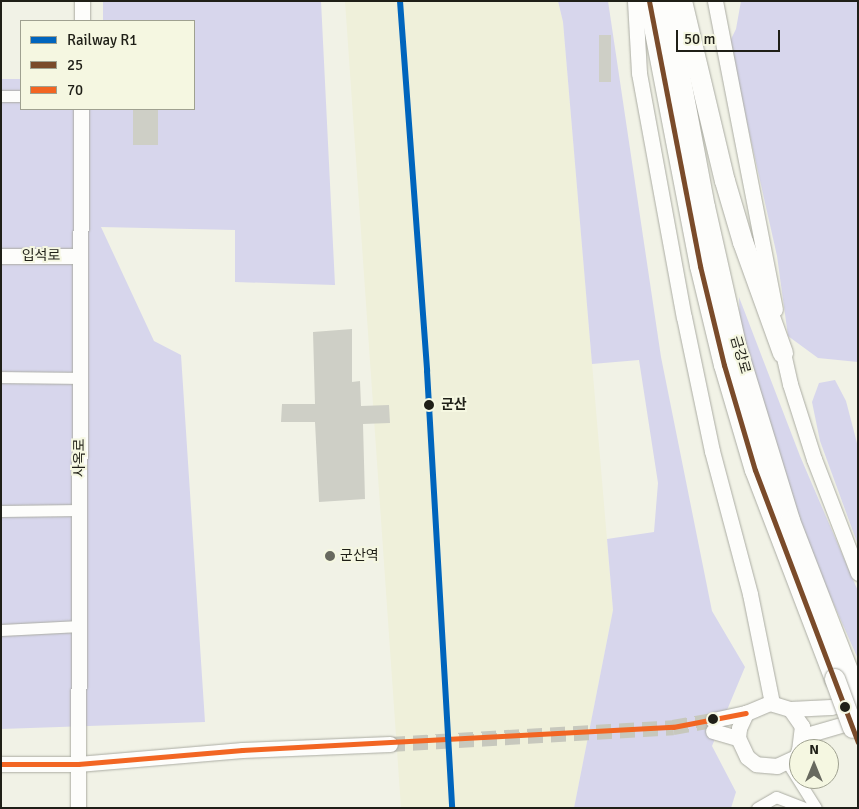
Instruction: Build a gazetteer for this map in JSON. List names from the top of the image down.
{
  "streets": {
    "highway": ["금강로"],
    "street": ["입석로", "사옥로"]
  },
  "crossings": [
    ["입석로", "사옥로"]
  ],
  "places": ["군산", "군산역"],
  "lines": ["rail line R1", "transit line 25", "transit line 70"],
  "legend": ["Railway R1", "25", "70"],
  "scale_bar": "50 m",
  "north": "top"
}
